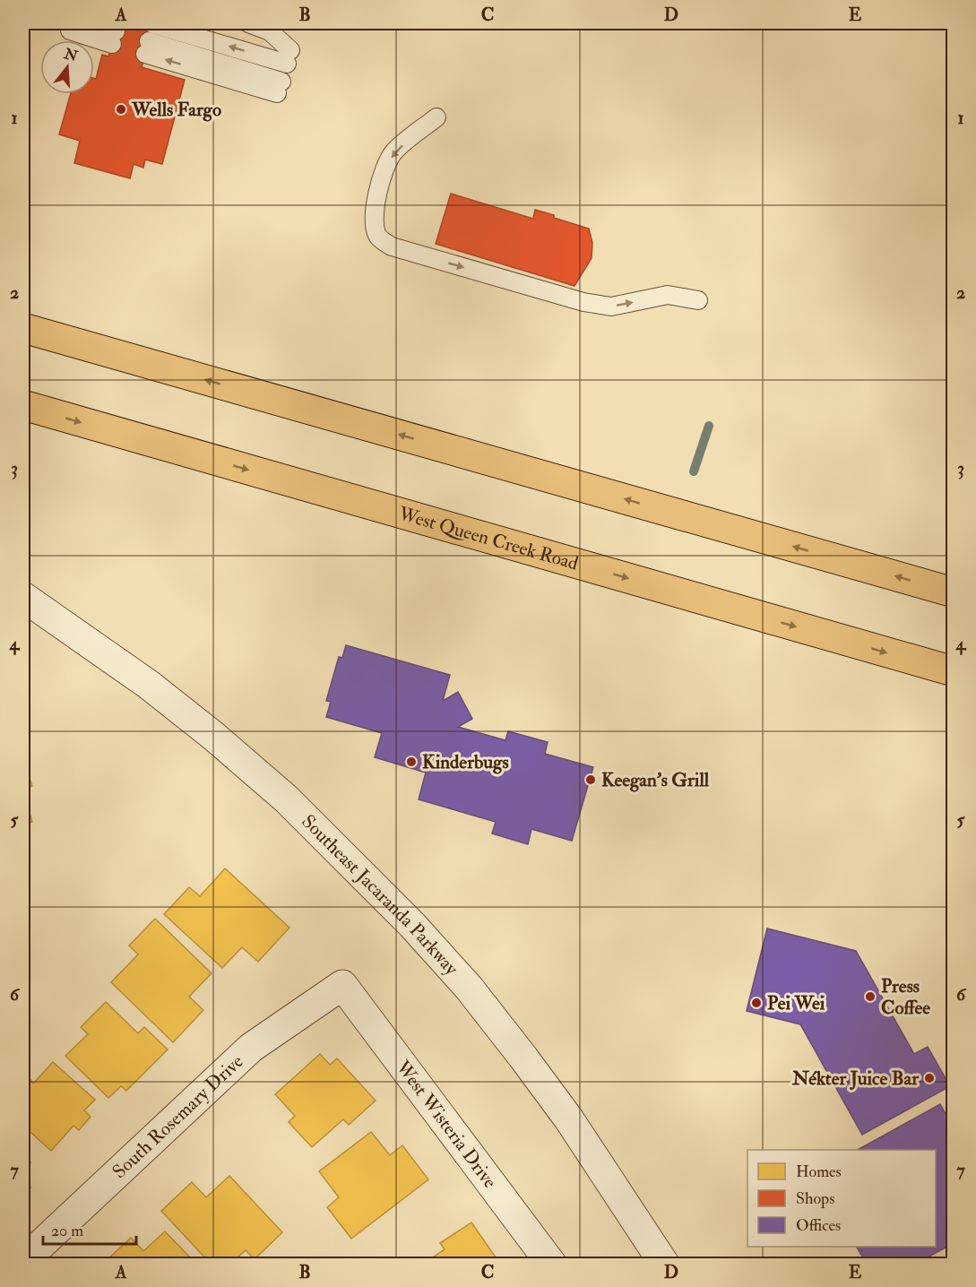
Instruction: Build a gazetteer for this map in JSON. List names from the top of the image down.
{
  "streets": {
    "main road": ["West Queen Creek Road"],
    "street": ["Southeast Jacaranda Parkway", "South Rosemary Drive", "West Wisteria Drive"]
  },
  "crossings": [
    ["South Rosemary Drive", "West Wisteria Drive"]
  ],
  "places": [
    "Wells Fargo",
    "Kinderbugs",
    "Keegan's Grill",
    "Press Coffee",
    "Pei Wei",
    "Nékter Juice Bar"
  ],
  "legend": ["Homes", "Shops", "Offices"],
  "scale_bar": "20 m",
  "north": "top",
  "grid": {
    "columns": [
      "A",
      "B",
      "C",
      "D",
      "E"
    ],
    "rows": [
      "1",
      "2",
      "3",
      "4",
      "5",
      "6",
      "7"
    ]
  }
}
